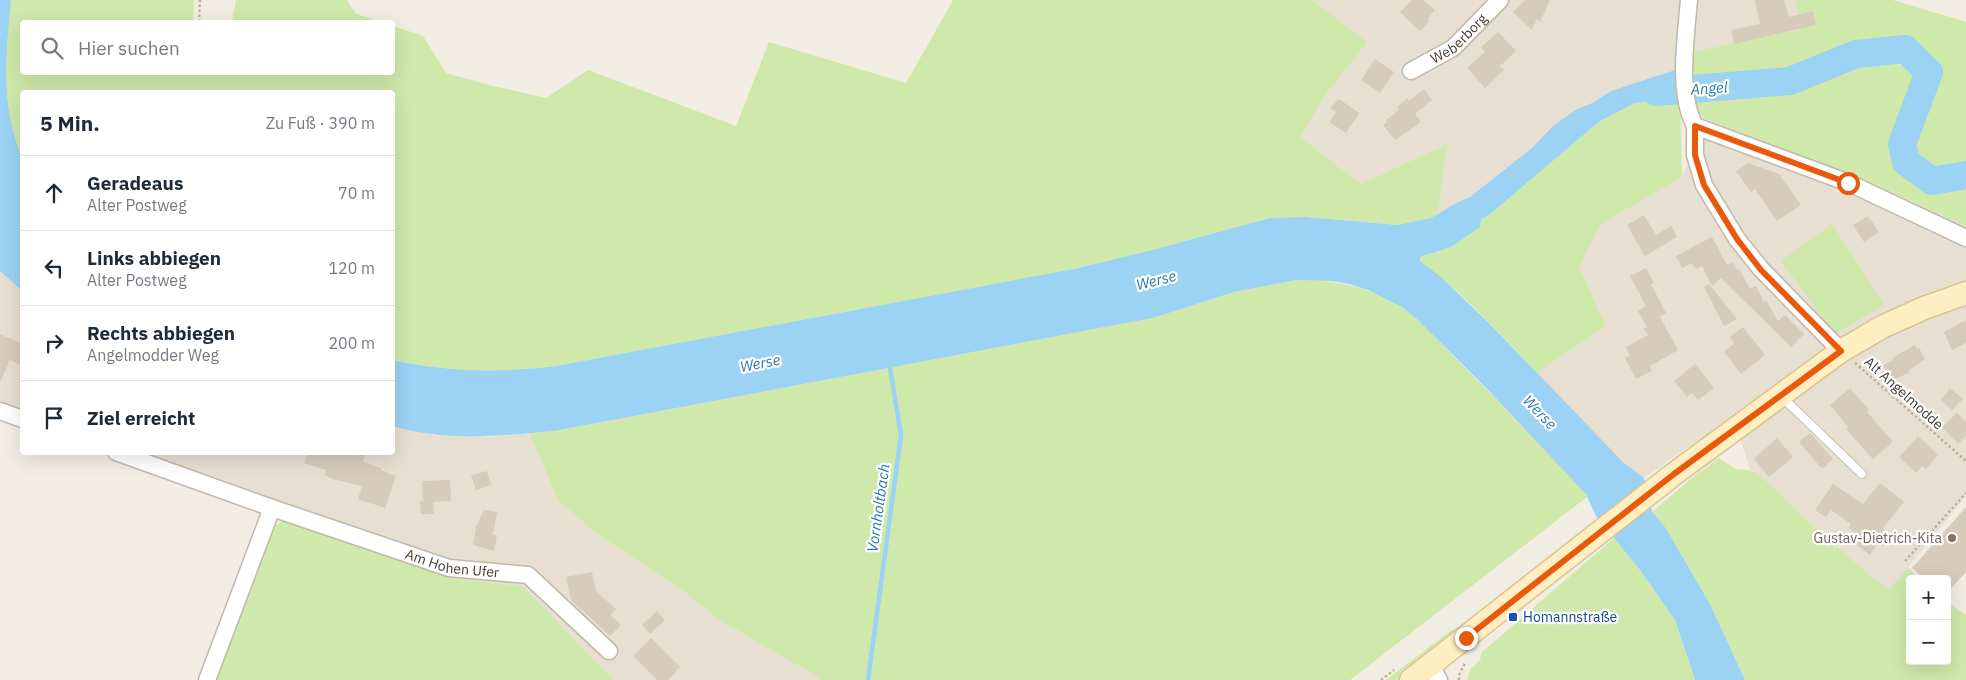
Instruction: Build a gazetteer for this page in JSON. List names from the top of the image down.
{
  "streets": {
    "street": ["Weberborg", "Am Hohen Ufer"],
    "path": ["Alt Angelmodde"]
  },
  "water": ["Angel", "Werse", "Vornholtbach"],
  "places": {
    "other": ["Gustav-Dietrich-Kita"],
    "transit": ["Homannstraße"]
  },
  "page": {
    "search": "Hier suchen",
    "heading": ["5 Min.", "Zu Fuß · 390 m"],
    "list": [
      ["Geradeaus", "Alter Postweg", "70 m"],
      ["Links abbiegen", "Alter Postweg", "120 m"],
      ["Rechts abbiegen", "Angelmodder Weg", "200 m"],
      "Ziel erreicht"
    ],
    "map_buttons": ["+", "−"]
  }
}
